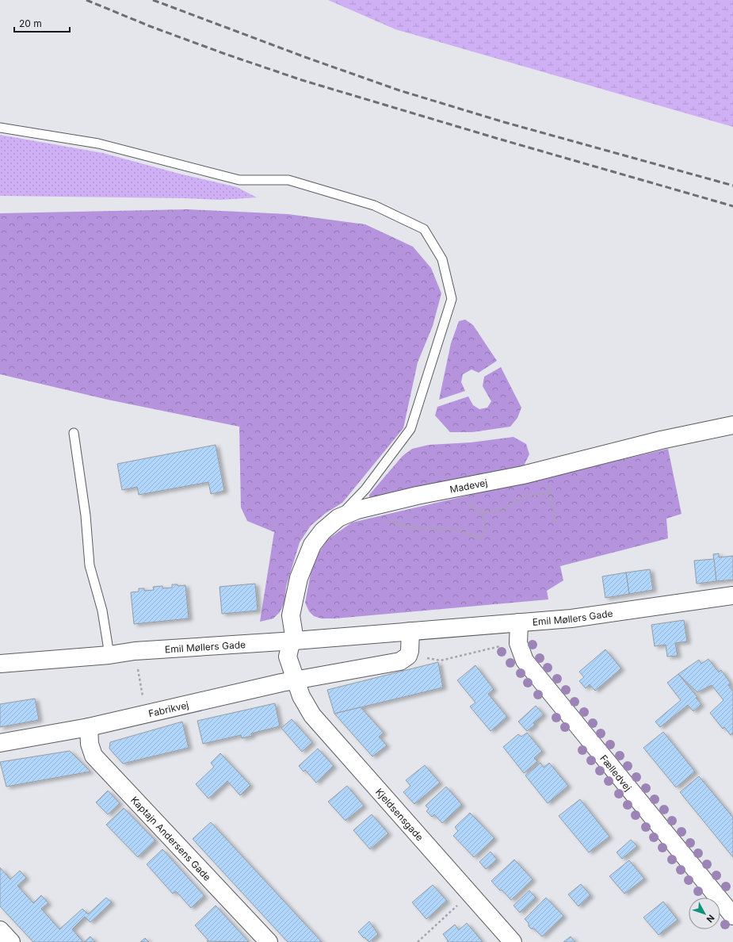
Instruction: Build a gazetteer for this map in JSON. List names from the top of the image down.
{
  "streets": {
    "street": [
      "Madevej",
      "Emil Møllers Gade",
      "Fabrikvej",
      "Fælledvej",
      "Kjeldsensgade",
      "Kaptajn Andersens Gade"
    ]
  },
  "crossings": [
    ["Madevej", "Emil Møllers Gade"],
    ["Emil Møllers Gade", "Fælledvej"],
    ["Fabrikvej", "Kjeldsensgade"],
    ["Fabrikvej", "Kaptajn Andersens Gade"]
  ],
  "scale_bar": "20 m",
  "north": "bottom right"
}
